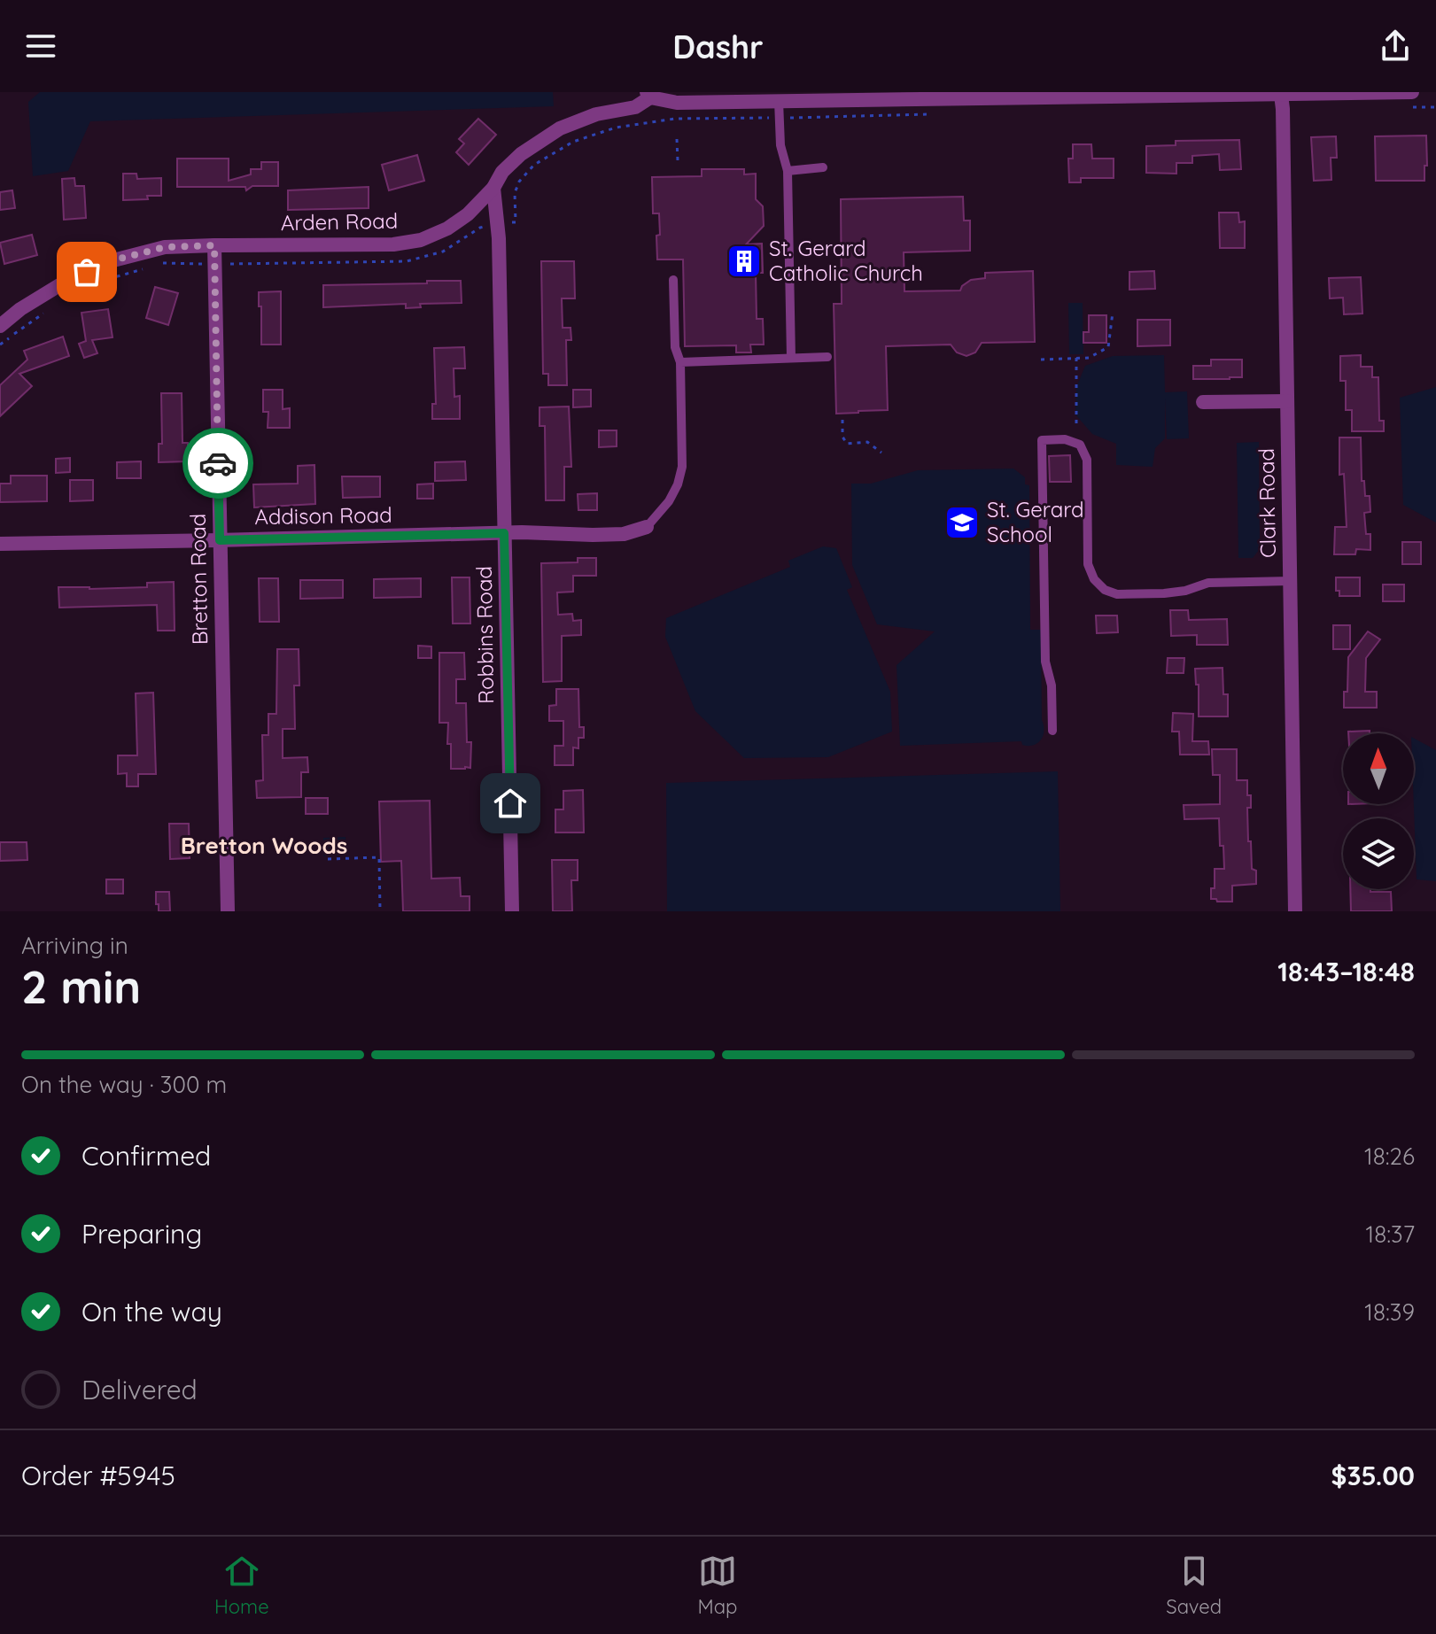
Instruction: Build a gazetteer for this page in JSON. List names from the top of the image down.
{
  "streets": {
    "street": [
      "Arden Road",
      "Clark Road",
      "Addison Road",
      "Bretton Road",
      "Robbins Road"
    ]
  },
  "crossings": [
    ["Arden Road", "Bretton Road"],
    ["Arden Road", "Robbins Road"],
    ["Addison Road", "Bretton Road"],
    ["Addison Road", "Robbins Road"]
  ],
  "districts": ["Bretton Woods"],
  "places": {
    "building": ["St. Gerard Catholic Church"],
    "school or university": ["St. Gerard School"]
  },
  "north": "top",
  "page": {
    "header": "Dashr",
    "heading": ["2 min", "Arriving in", "18:43–18:48"],
    "panel": ["Order #5945", "$35.00"],
    "bar": "On the way · 300 m",
    "list": [
      ["Confirmed", "18:26"],
      ["Preparing", "18:37"],
      ["On the way", "18:39"],
      "Delivered"
    ],
    "tabs": ["Home", "Map", "Saved"]
  }
}
